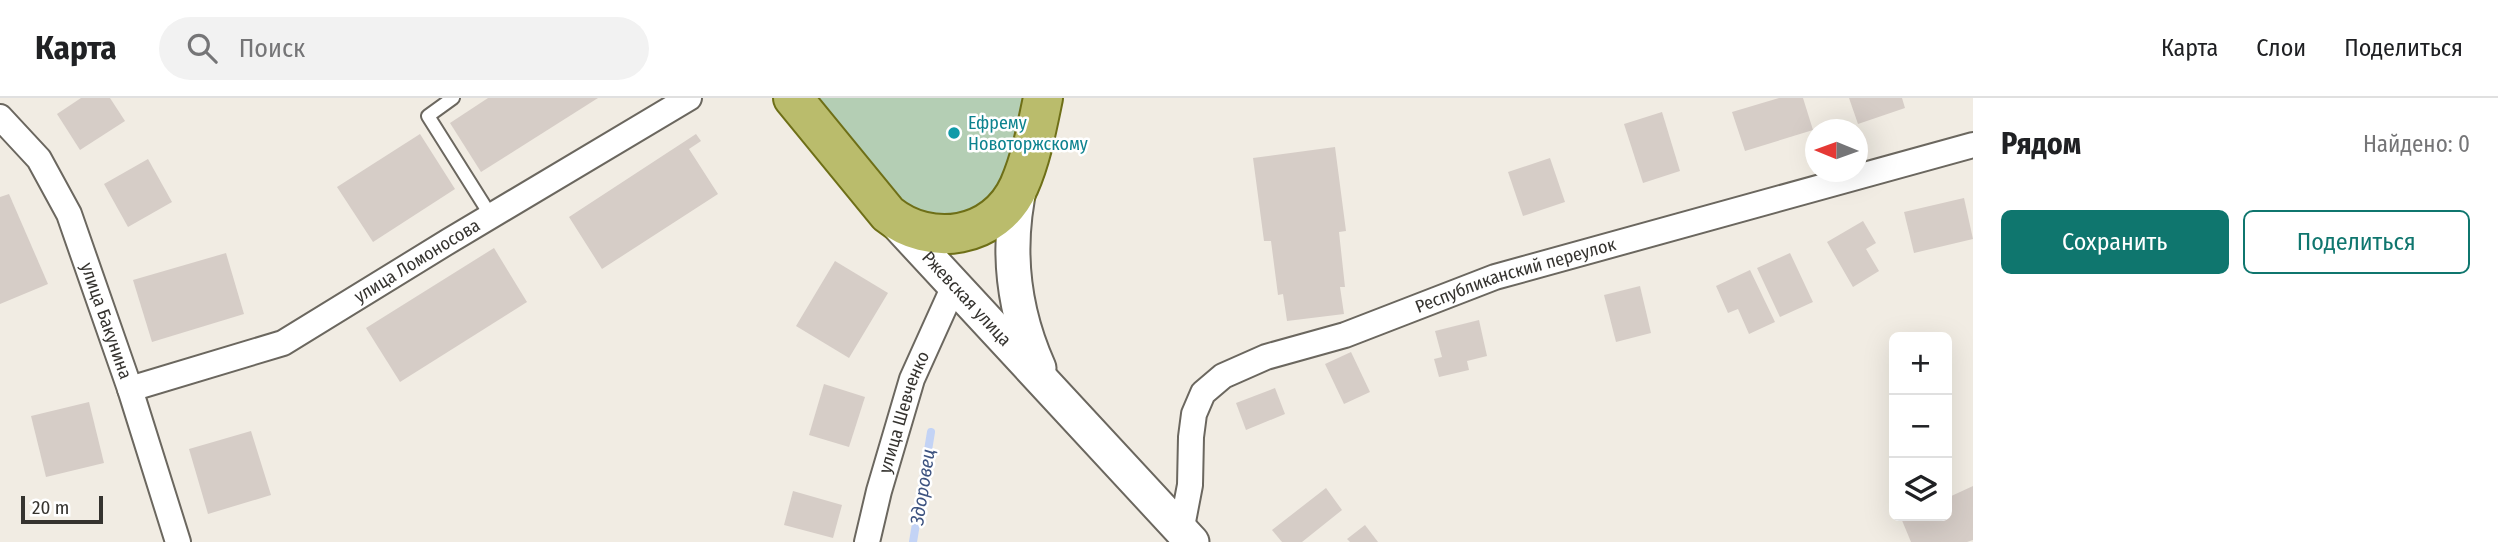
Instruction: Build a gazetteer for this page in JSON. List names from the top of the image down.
{
  "streets": {
    "main road": ["Ржевская улица"],
    "street": [
      "улица Ломоносова",
      "Республиканский переулок",
      "улица Бакунина",
      "улица Шевченко"
    ]
  },
  "crossings": [
    ["улица Ломоносова", "улица Бакунина"],
    ["Республиканский переулок", "Ржевская улица"],
    ["Ржевская улица", "улица Шевченко"]
  ],
  "water": ["Здоровец"],
  "places": ["Ефрему Новоторжскому"],
  "scale_bar": "20 m",
  "north": "left",
  "page": {
    "header": "Карта",
    "search": "Поиск",
    "nav": ["Карта", "Слои", "Поделиться"],
    "heading": ["Рядом", "Найдено: 0"],
    "buttons": ["Сохранить", "Поделиться"],
    "map_buttons": ["+", "−"],
    "scale": "20 m"
  }
}
